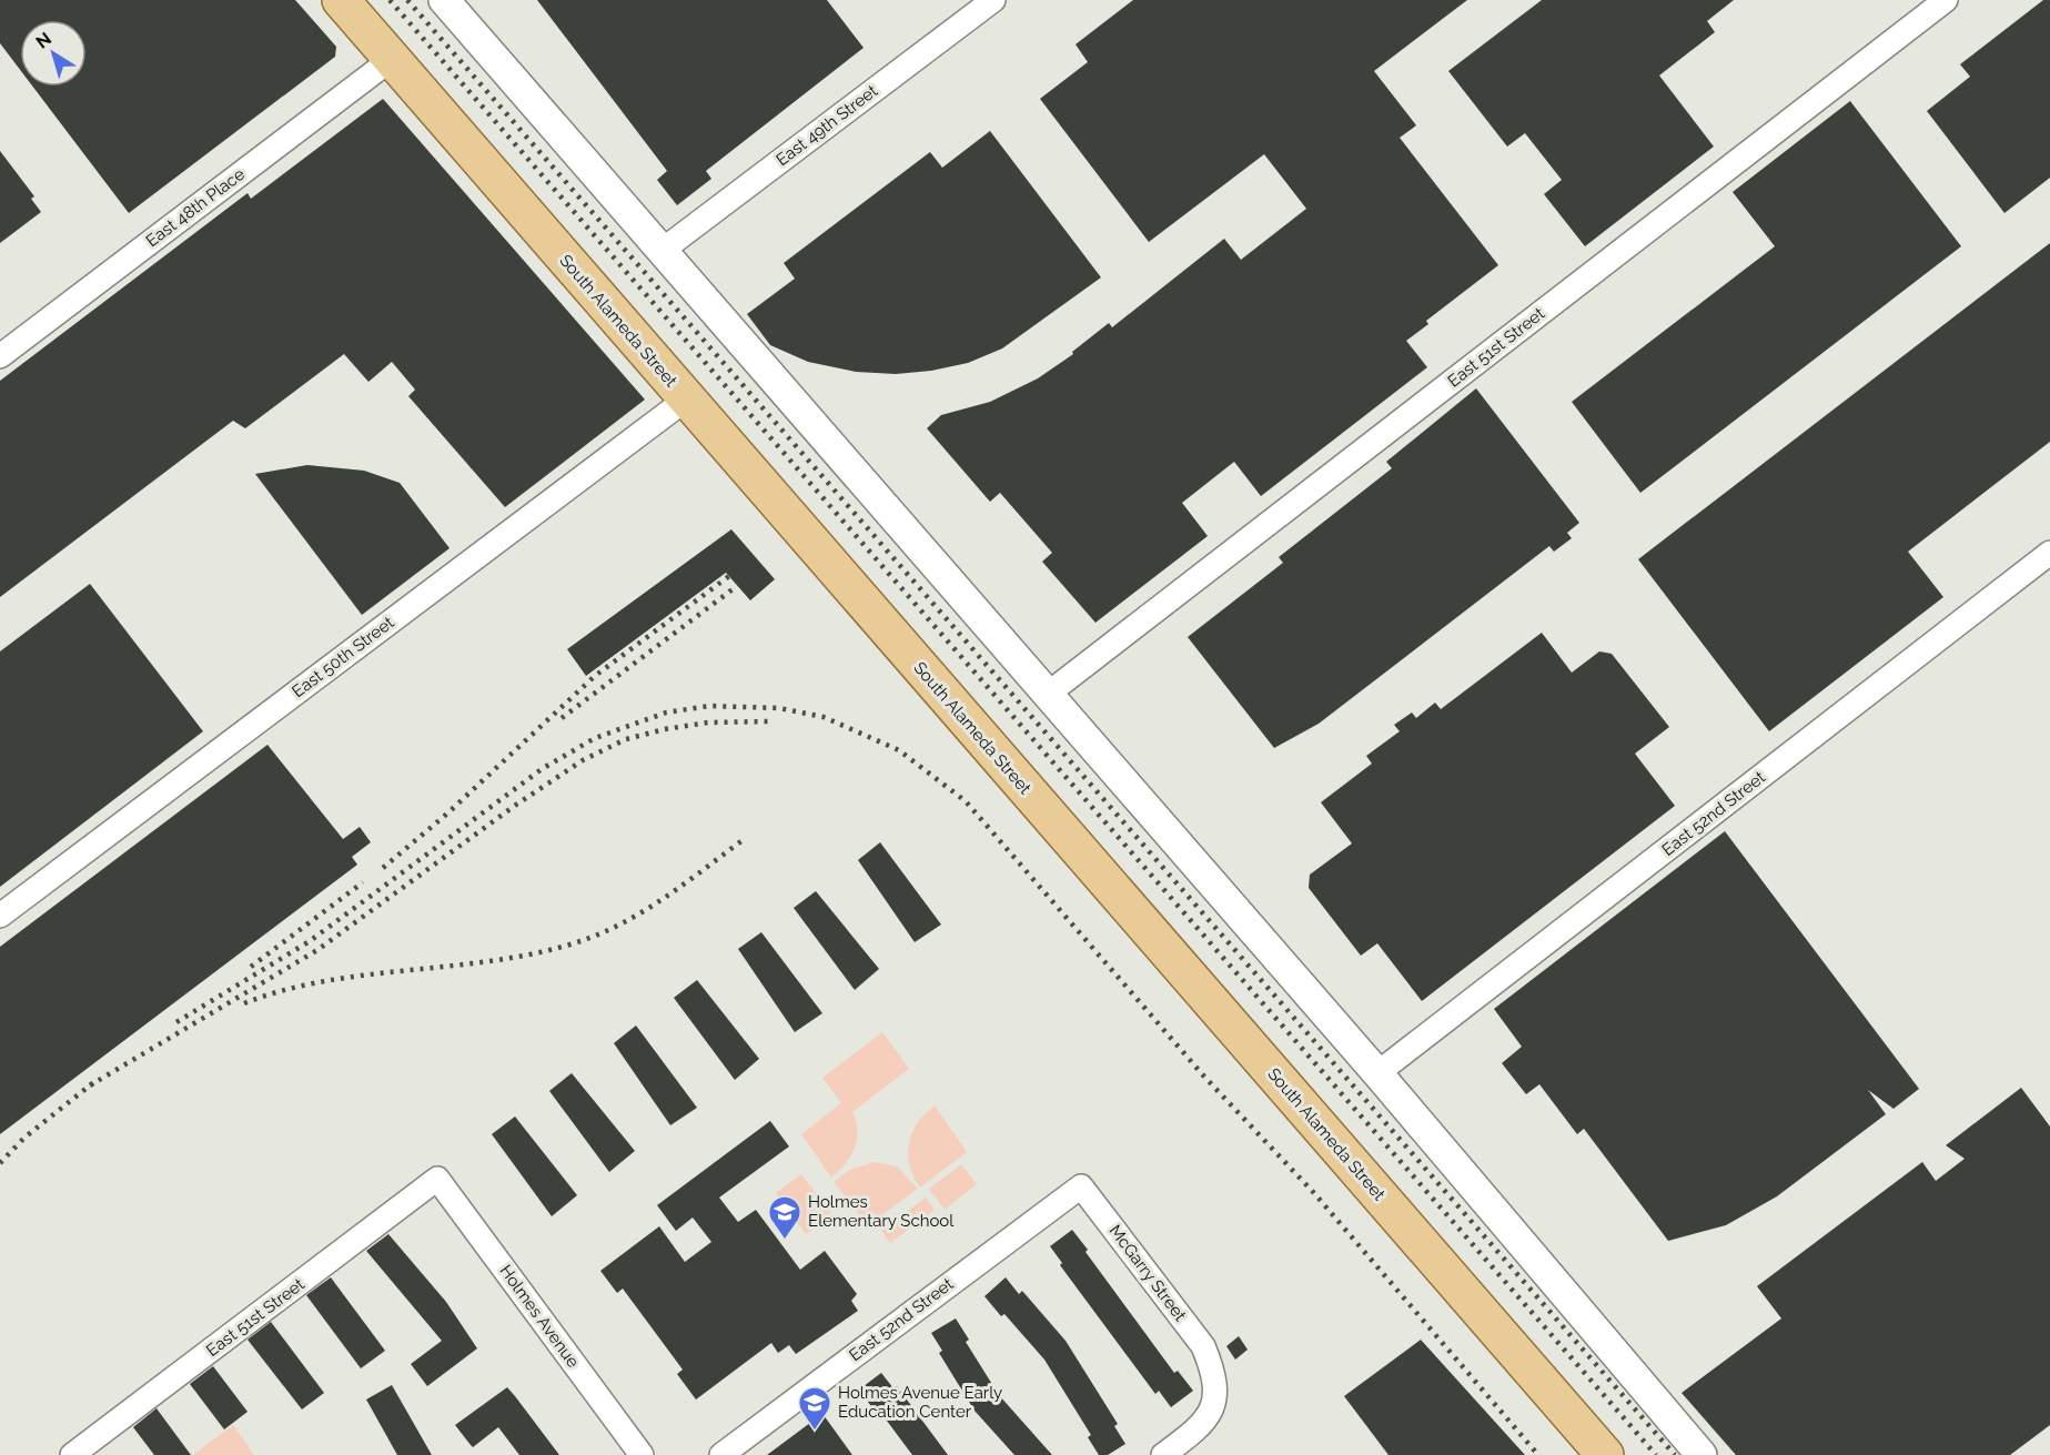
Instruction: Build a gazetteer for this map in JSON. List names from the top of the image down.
{
  "streets": {
    "main road": ["South Alameda Street"],
    "street": [
      "East 49th Street",
      "East 48th Place",
      "East 51st Street",
      "East 50th Street",
      "East 52nd Street",
      "McGarry Street",
      "Holmes Avenue"
    ]
  },
  "crossings": [
    ["East 48th Place", "South Alameda Street"],
    ["South Alameda Street", "East 50th Street"],
    ["East 51st Street", "Holmes Avenue"],
    ["East 52nd Street", "McGarry Street"]
  ],
  "places": {
    "school or university": ["Holmes Elementary School", "Holmes Avenue Early Education Center"]
  },
  "north": "top left"
}
